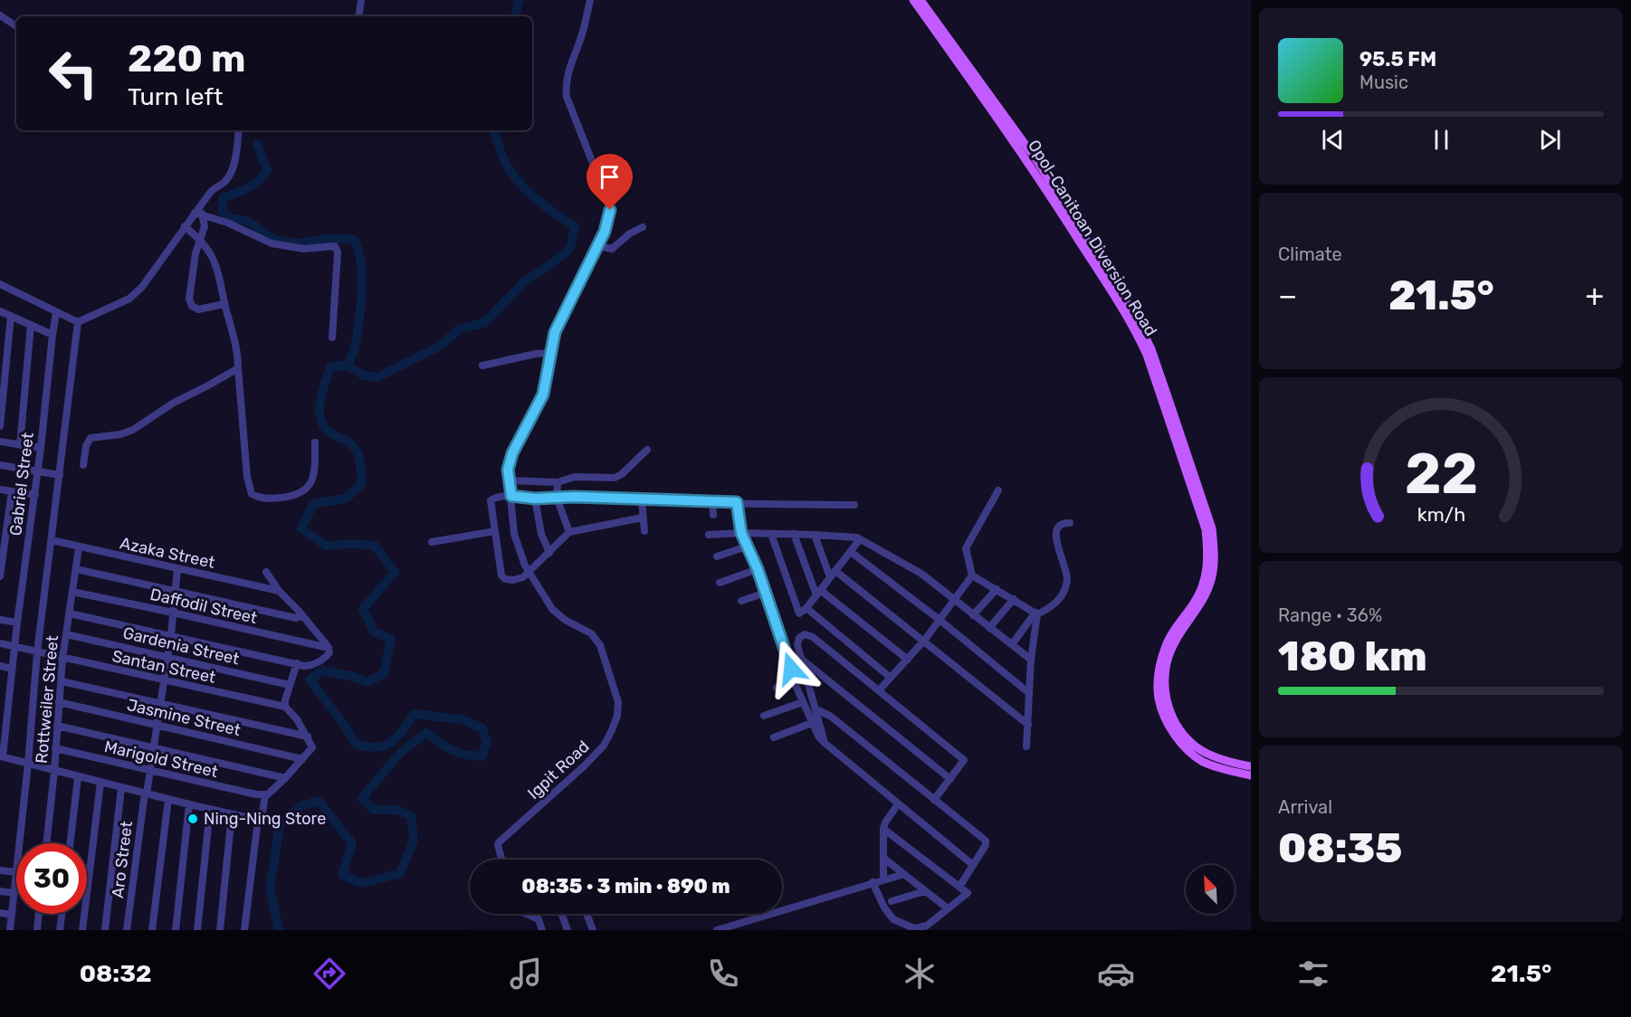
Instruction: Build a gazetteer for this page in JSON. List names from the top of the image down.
{
  "streets": {
    "main road": ["Opol-Canitoan Diversion Road"],
    "street": [
      "Gabriel Street",
      "Azaka Street",
      "Daffodil Street",
      "Gardenia Street",
      "Santan Street",
      "Rottweiler Street",
      "Jasmine Street",
      "Marigold Street",
      "Igpit Road",
      "Aro Street"
    ]
  },
  "crossings": [
    ["Gabriel Street", "Santan Street"],
    ["Azaka Street", "Rottweiler Street"],
    ["Azaka Street", "Aro Street"],
    ["Daffodil Street", "Rottweiler Street"],
    ["Daffodil Street", "Aro Street"],
    ["Gardenia Street", "Rottweiler Street"],
    ["Gardenia Street", "Aro Street"],
    ["Santan Street", "Rottweiler Street"],
    ["Santan Street", "Aro Street"],
    ["Rottweiler Street", "Jasmine Street"],
    ["Rottweiler Street", "Marigold Street"],
    ["Jasmine Street", "Aro Street"],
    ["Marigold Street", "Aro Street"]
  ],
  "places": ["Ning-Ning Store"],
  "north": "top left",
  "page": {
    "turn": ["220 m", "Turn left"],
    "song": ["95.5 FM", "Music"],
    "tile": [
      "Climate",
      ["Range · 36%", "180 km"],
      ["Arrival", "08:35"]
    ],
    "heat": ["−", "21.5°", "+"],
    "limit": "30",
    "trip": "08:35 · 3 min · 890 m",
    "tabs": ["08:32", "21.5°"],
    "gauge": ["22", "km/h"]
  }
}
